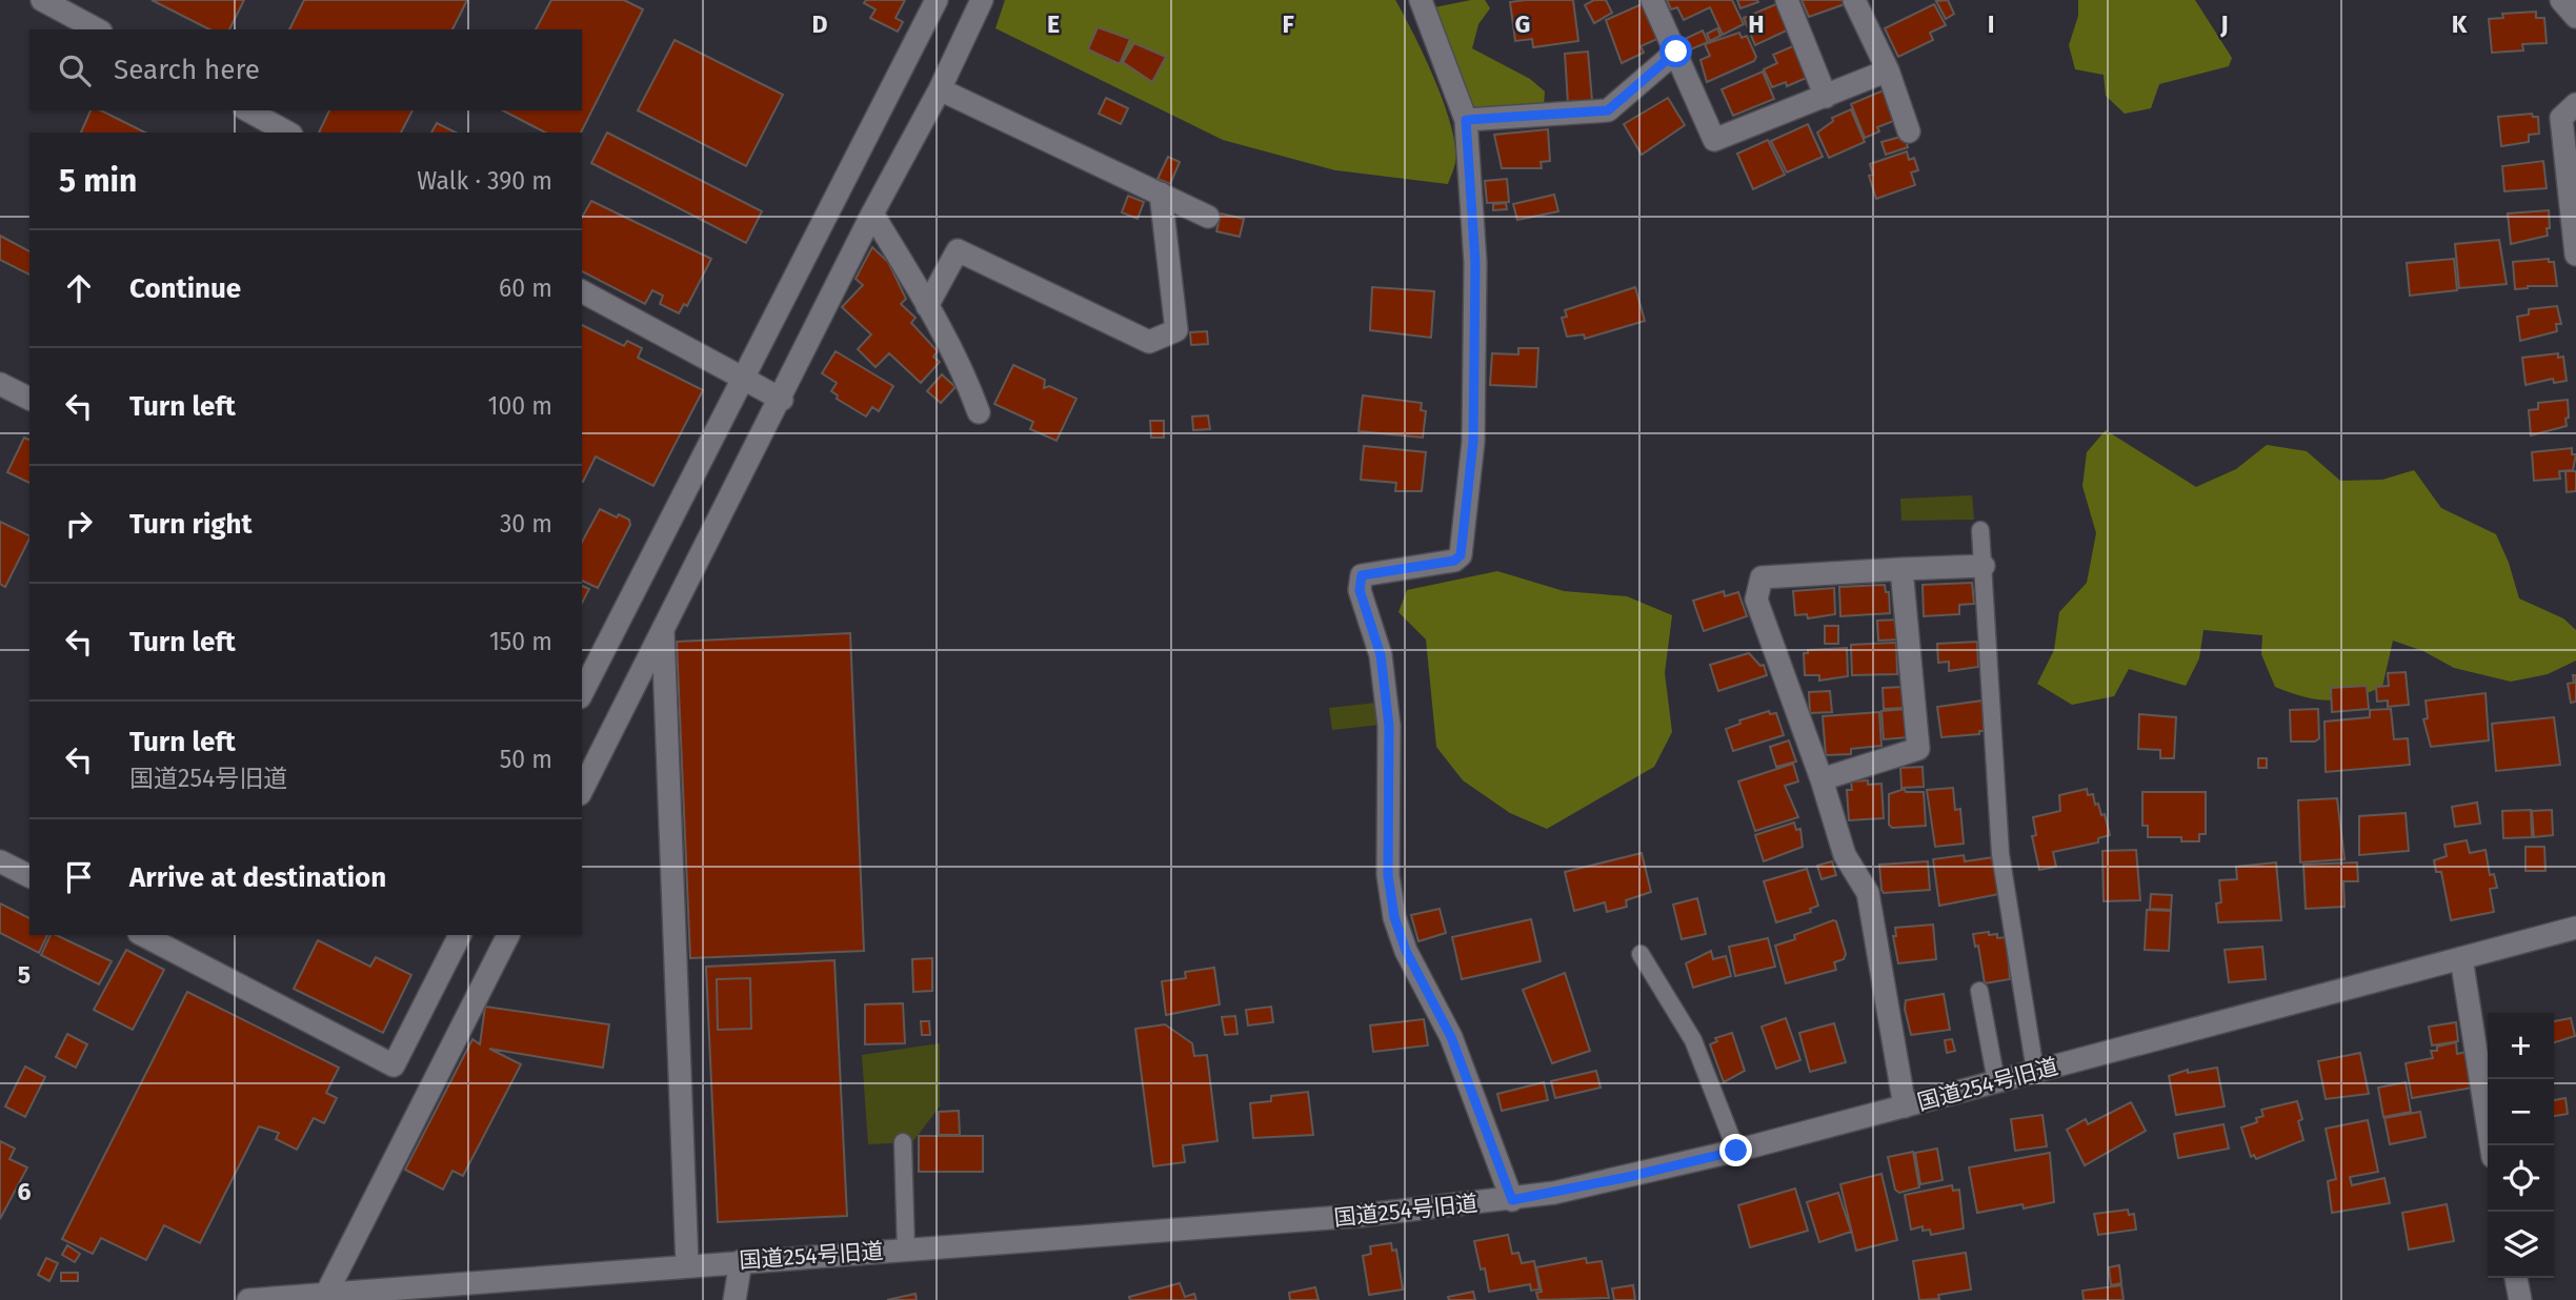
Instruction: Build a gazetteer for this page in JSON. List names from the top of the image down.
{
  "streets": {
    "street": ["国道254号旧道"]
  },
  "page": {
    "search": "Search here",
    "heading": ["5 min", "Walk · 390 m"],
    "list": [
      ["Continue", "60 m"],
      ["Turn left", "100 m"],
      ["Turn right", "30 m"],
      ["Turn left", "150 m"],
      ["Turn left", "国道254号旧道", "50 m"],
      "Arrive at destination"
    ],
    "map_buttons": ["+", "−"]
  },
  "grid": {
    "columns": [
      "D",
      "E",
      "F",
      "G",
      "H",
      "I",
      "J",
      "K"
    ],
    "rows": ["5", "6"]
  }
}
